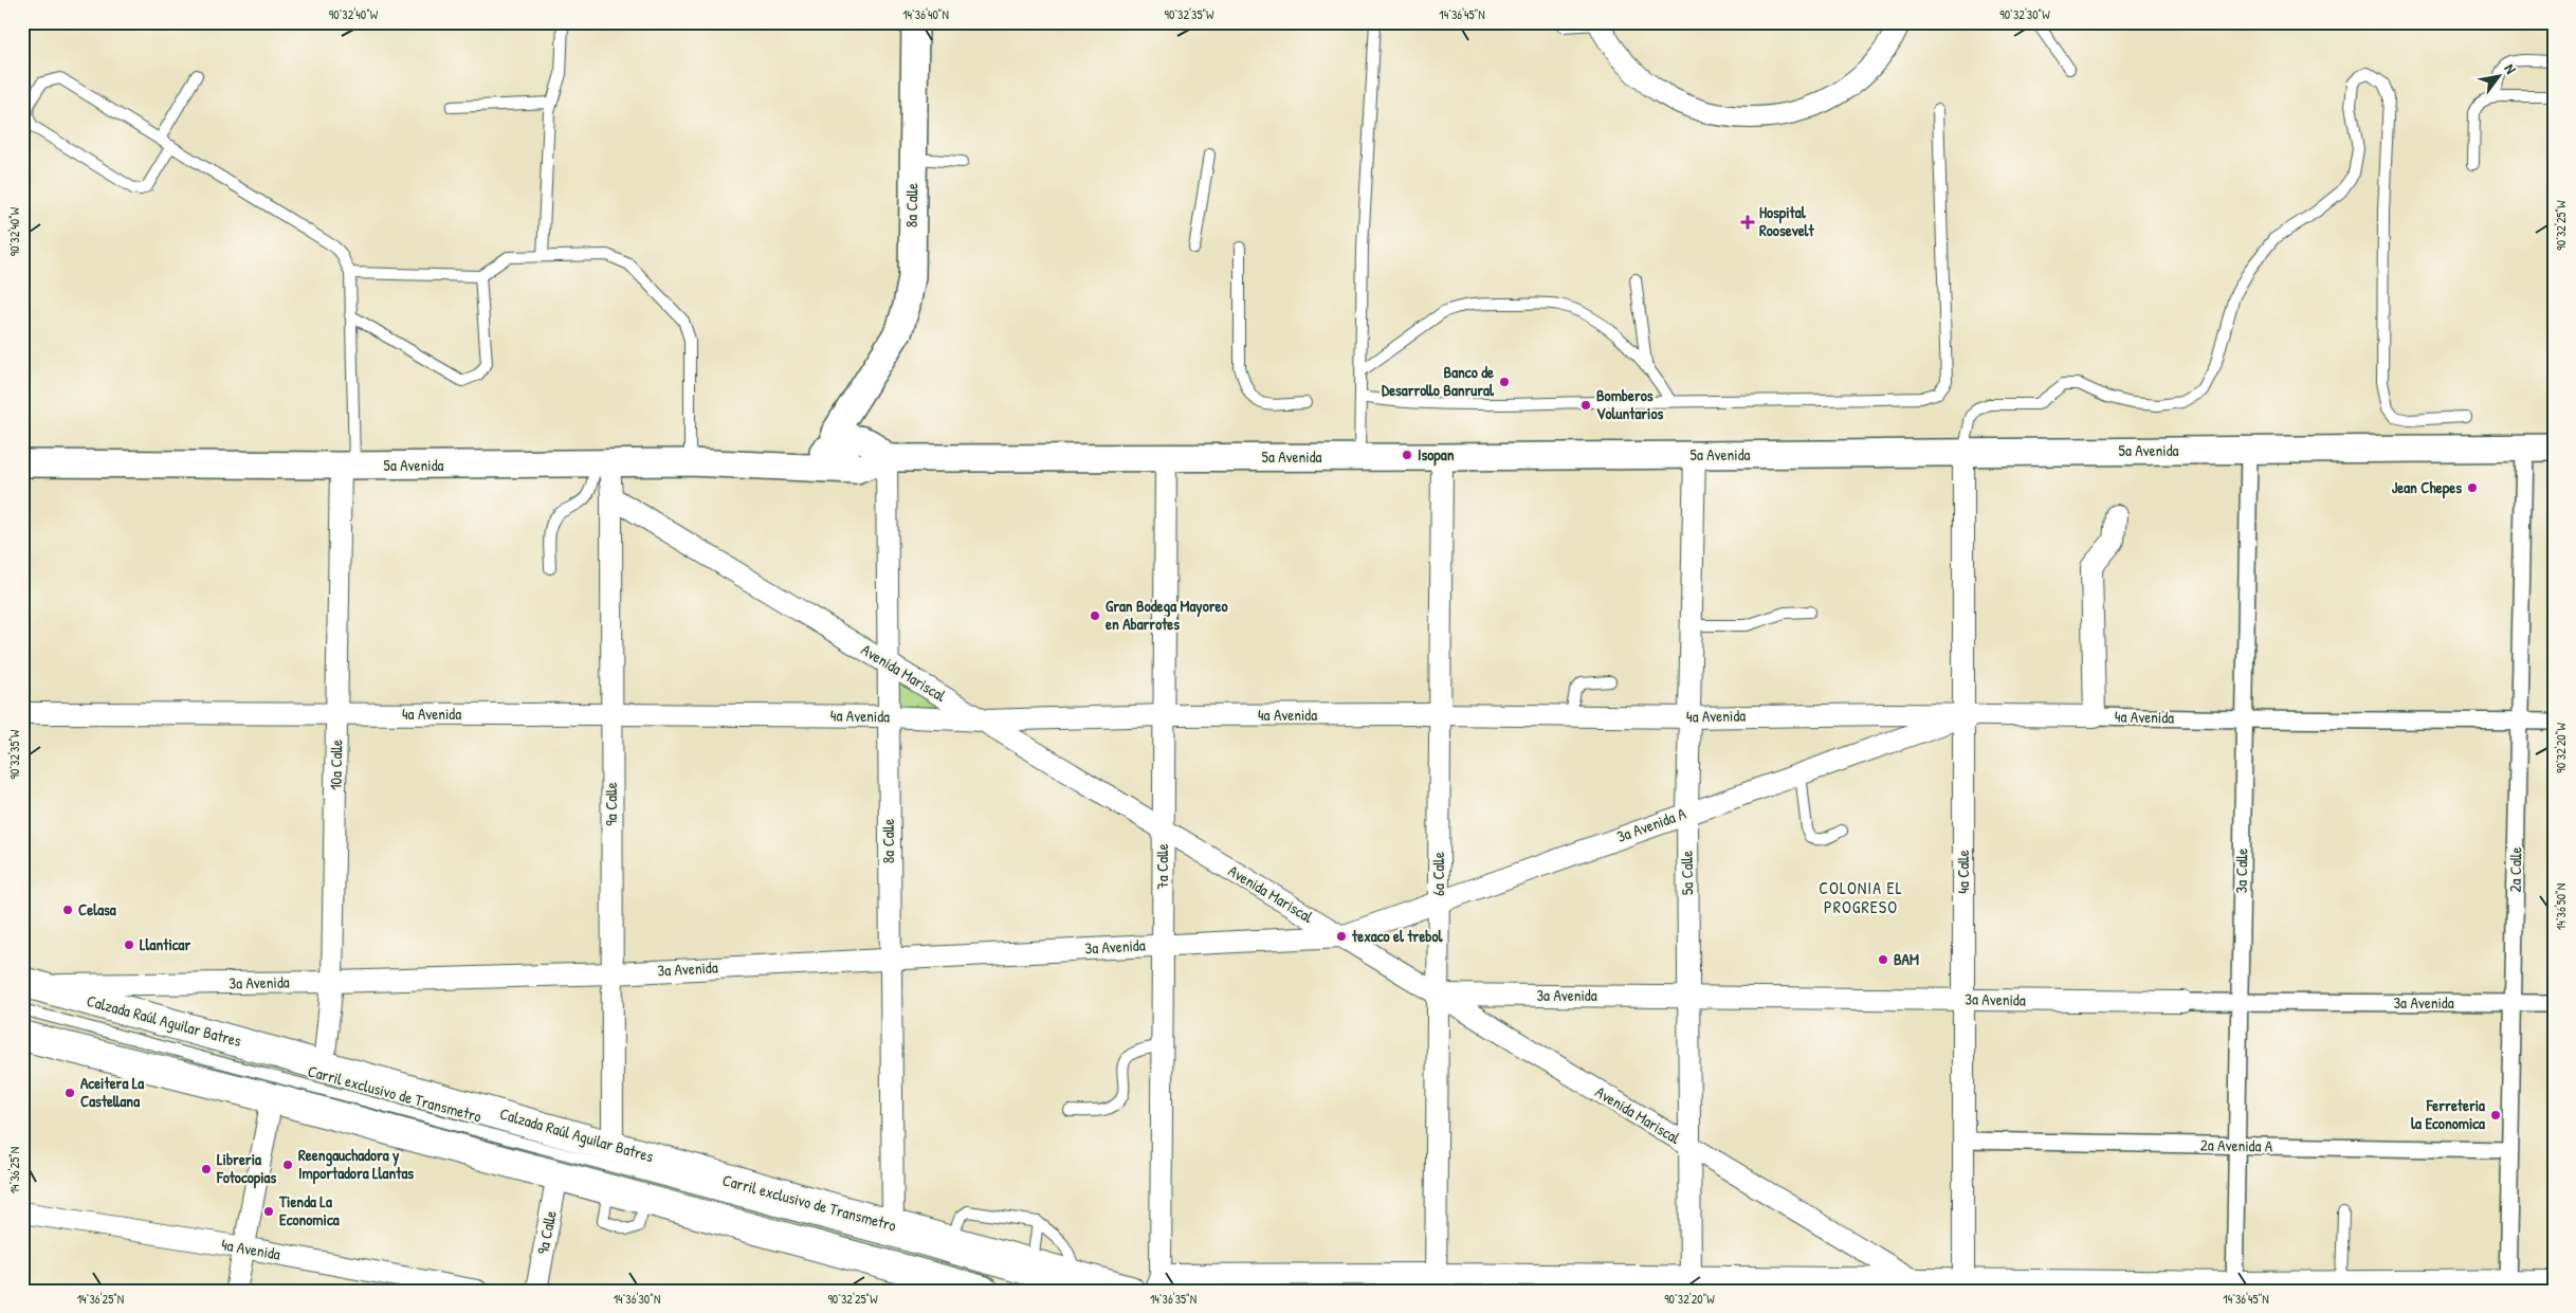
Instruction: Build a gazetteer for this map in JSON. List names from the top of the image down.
{
  "streets": {
    "highway": ["Calzada Raúl Aguilar Batres"],
    "street": [
      "8a Calle",
      "5a Avenida",
      "Avenida Mariscal",
      "4a Avenida",
      "10a Calle",
      "9a Calle",
      "3a Avenida A",
      "7a Calle",
      "2a Calle",
      "3a Calle",
      "4a Calle",
      "5a Calle",
      "6a Calle",
      "3a Avenida",
      "2a Avenida A"
    ],
    "lane": ["Carril exclusivo de Transmetro"]
  },
  "crossings": [
    ["8a Calle", "5a Avenida"],
    ["8a Calle", "Avenida Mariscal"],
    ["8a Calle", "4a Avenida"],
    ["8a Calle", "3a Avenida"],
    ["8a Calle", "Calzada Raúl Aguilar Batres"],
    ["5a Avenida", "10a Calle"],
    ["5a Avenida", "9a Calle"],
    ["5a Avenida", "7a Calle"],
    ["5a Avenida", "2a Calle"],
    ["5a Avenida", "3a Calle"],
    ["5a Avenida", "4a Calle"],
    ["5a Avenida", "5a Calle"],
    ["5a Avenida", "6a Calle"],
    ["Avenida Mariscal", "4a Avenida"],
    ["Avenida Mariscal", "9a Calle"],
    ["Avenida Mariscal", "3a Avenida A"],
    ["Avenida Mariscal", "7a Calle"],
    ["Avenida Mariscal", "5a Calle"],
    ["Avenida Mariscal", "6a Calle"],
    ["Avenida Mariscal", "3a Avenida"],
    ["4a Avenida", "10a Calle"],
    ["4a Avenida", "9a Calle"],
    ["4a Avenida", "3a Avenida A"],
    ["4a Avenida", "7a Calle"],
    ["4a Avenida", "2a Calle"],
    ["4a Avenida", "3a Calle"],
    ["4a Avenida", "4a Calle"],
    ["4a Avenida", "5a Calle"],
    ["4a Avenida", "6a Calle"],
    ["10a Calle", "3a Avenida"],
    ["10a Calle", "Calzada Raúl Aguilar Batres"],
    ["9a Calle", "3a Avenida"],
    ["9a Calle", "Calzada Raúl Aguilar Batres"],
    ["3a Avenida A", "4a Calle"],
    ["3a Avenida A", "5a Calle"],
    ["3a Avenida A", "6a Calle"],
    ["3a Avenida A", "3a Avenida"],
    ["7a Calle", "3a Avenida"],
    ["2a Calle", "3a Avenida"],
    ["2a Calle", "2a Avenida A"],
    ["3a Calle", "3a Avenida"],
    ["3a Calle", "2a Avenida A"],
    ["4a Calle", "3a Avenida"],
    ["4a Calle", "2a Avenida A"],
    ["5a Calle", "3a Avenida"],
    ["6a Calle", "3a Avenida"],
    ["3a Avenida", "Calzada Raúl Aguilar Batres"],
    ["3a Avenida", "Carril exclusivo de Transmetro"],
    ["Calzada Raúl Aguilar Batres", "Carril exclusivo de Transmetro"]
  ],
  "districts": ["COLONIA EL PROGRESO"],
  "places": {
    "health": ["Hospital Roosevelt"],
    "other": [
      "Banco de Desarrollo Banrural",
      "Bomberos Voluntarios",
      "Isopan",
      "Jean Chepes",
      "Gran Bodega Mayoreo en Abarrotes",
      "Celasa",
      "texaco el trebol",
      "Llanticar",
      "BAM",
      "Aceitera La Castellana",
      "Ferreteria la Economica",
      "Reengauchadora y Importadora Llantas",
      "Libreria Fotocopias",
      "Tienda La Economica"
    ]
  },
  "north": "top right",
  "coordinates": [
    "90°32'40\"W",
    "14°36'40\"N",
    "90°32'35\"W",
    "14°36'45\"N",
    "90°32'30\"W",
    "90°32'25\"W",
    "90°32'20\"W",
    "14°36'50\"N",
    "14°36'25\"N",
    "14°36'30\"N",
    "14°36'35\"N"
  ]
}
